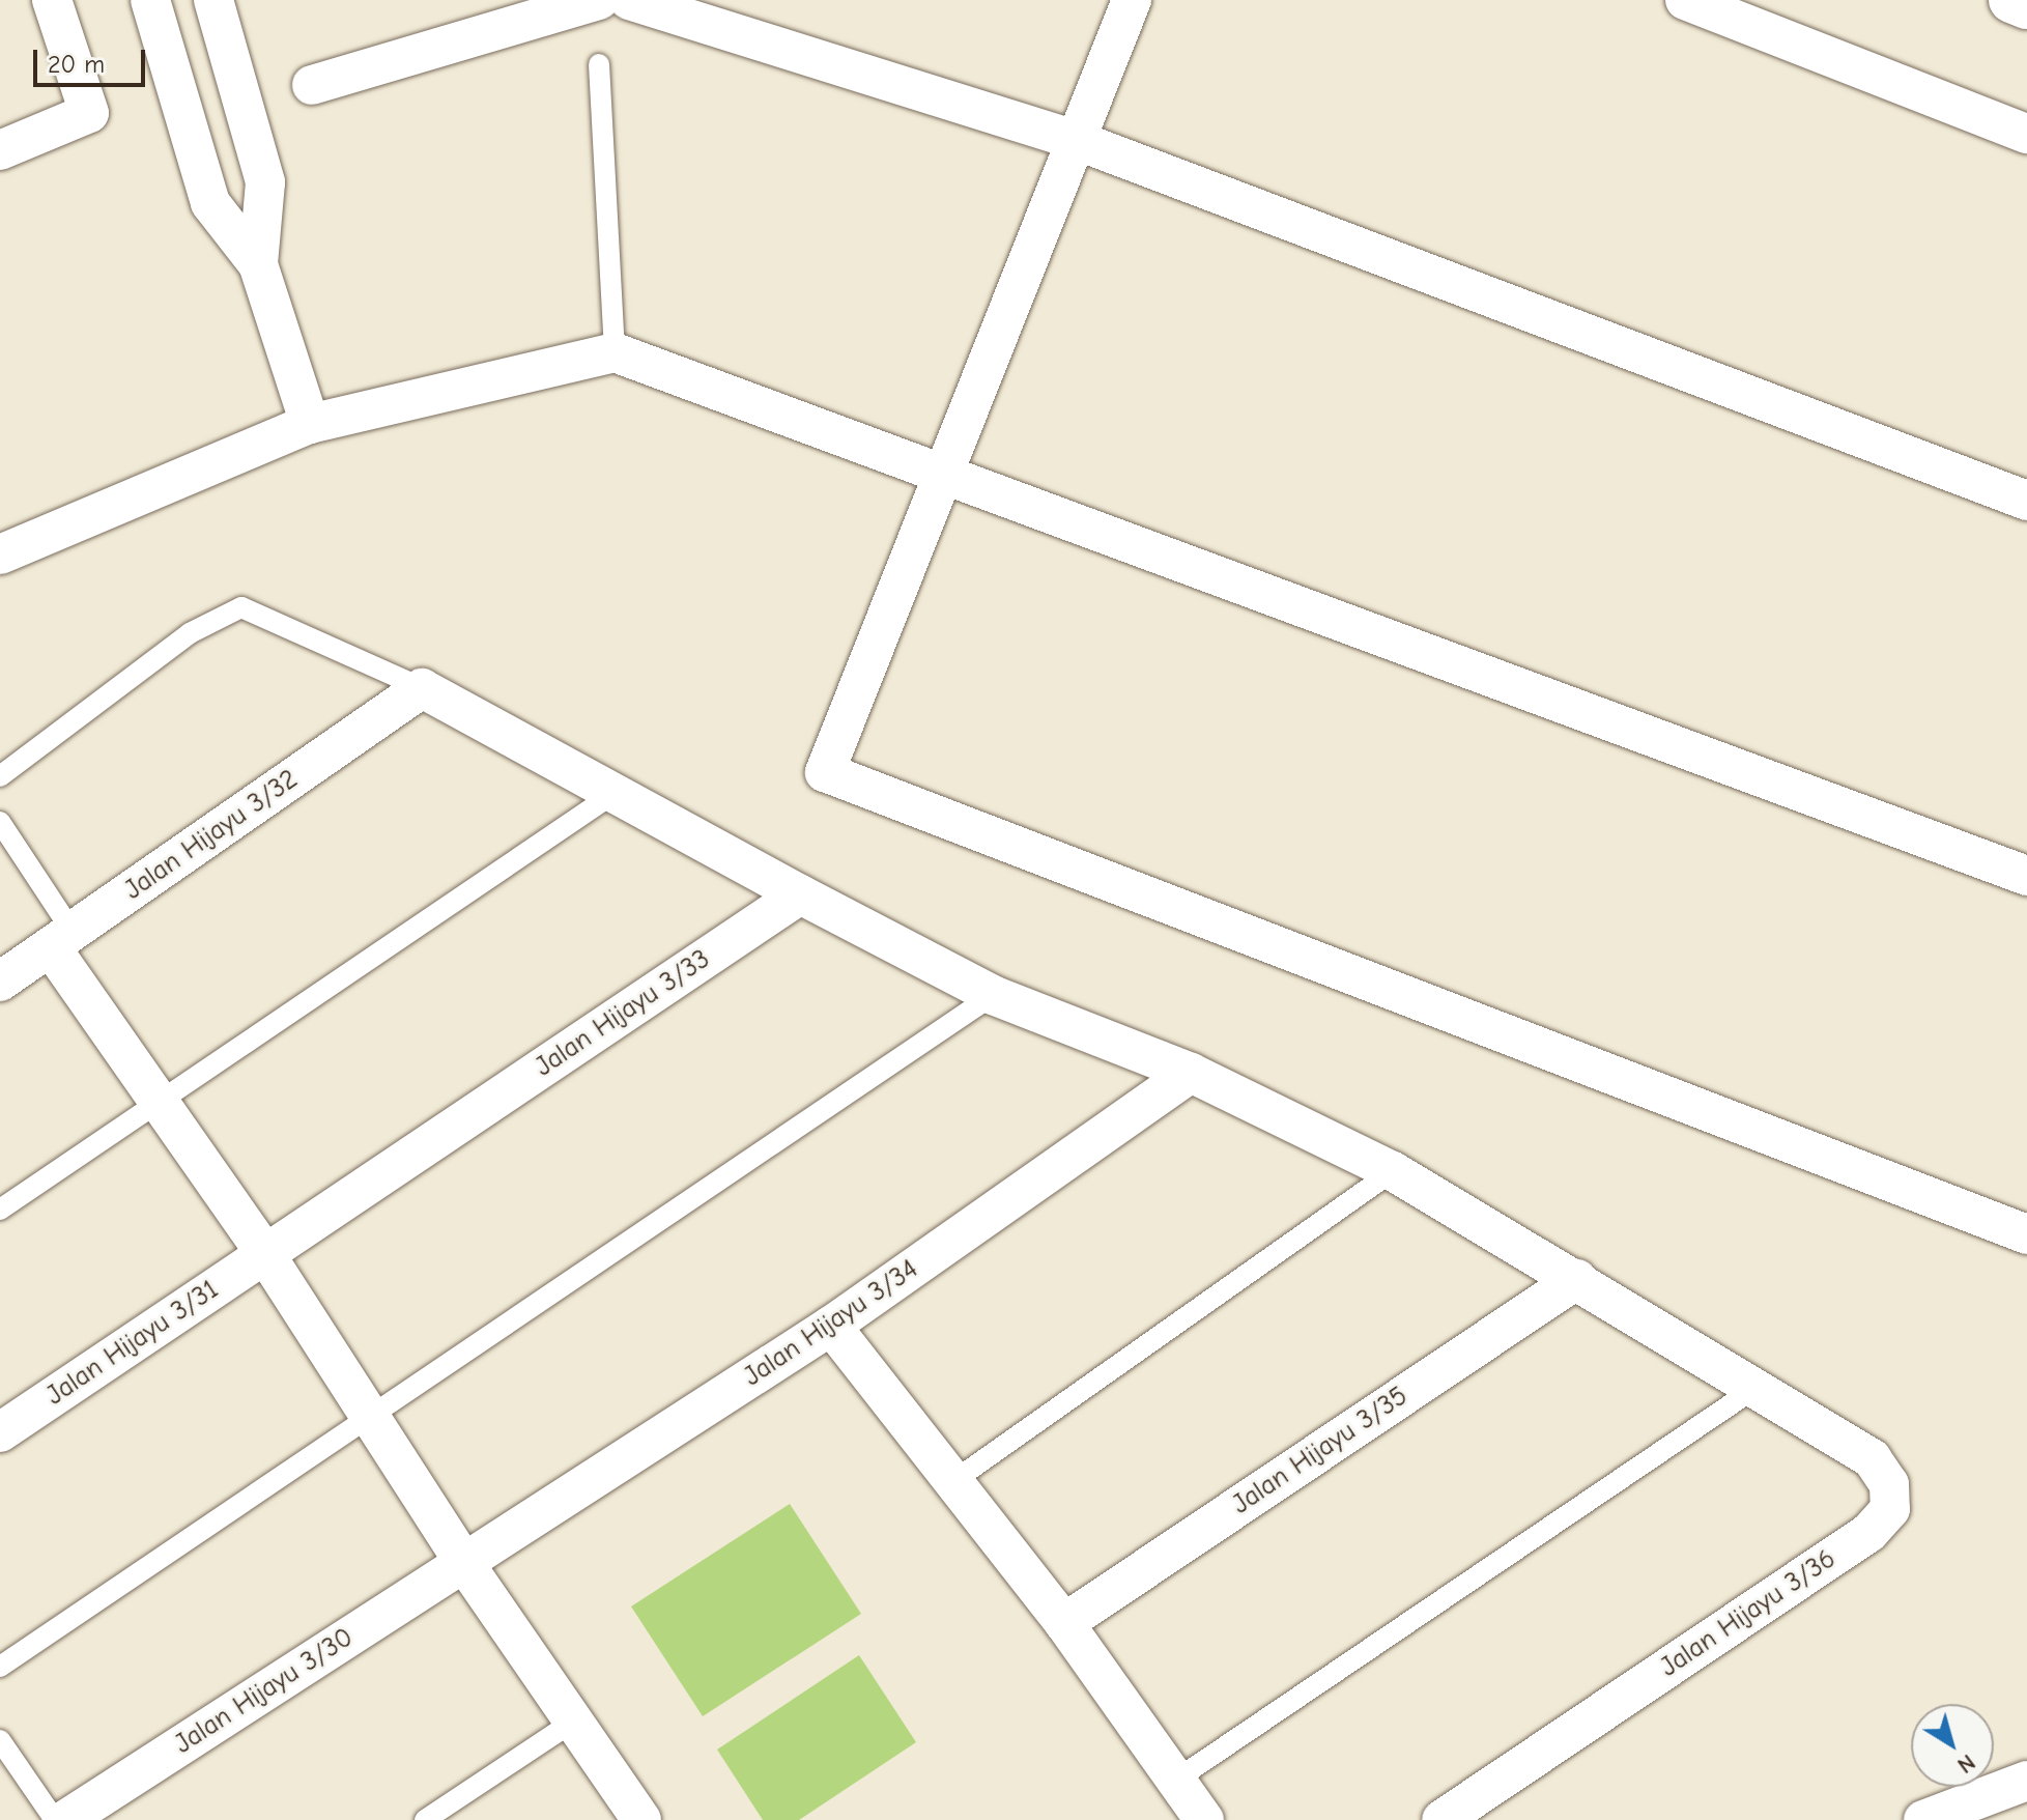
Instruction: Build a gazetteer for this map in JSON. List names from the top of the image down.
{
  "streets": {
    "street": [
      "Jalan Hijayu 3/32",
      "Jalan Hijayu 3/33",
      "Jalan Hijayu 3/34",
      "Jalan Hijayu 3/31",
      "Jalan Hijayu 3/35",
      "Jalan Hijayu 3/36",
      "Jalan Hijayu 3/30"
    ]
  },
  "crossings": [
    ["Jalan Hijayu 3/33", "Jalan Hijayu 3/31"],
    ["Jalan Hijayu 3/34", "Jalan Hijayu 3/36"],
    ["Jalan Hijayu 3/34", "Jalan Hijayu 3/30"],
    ["Jalan Hijayu 3/35", "Jalan Hijayu 3/36"]
  ],
  "scale_bar": "20 m",
  "north": "bottom right"
}
